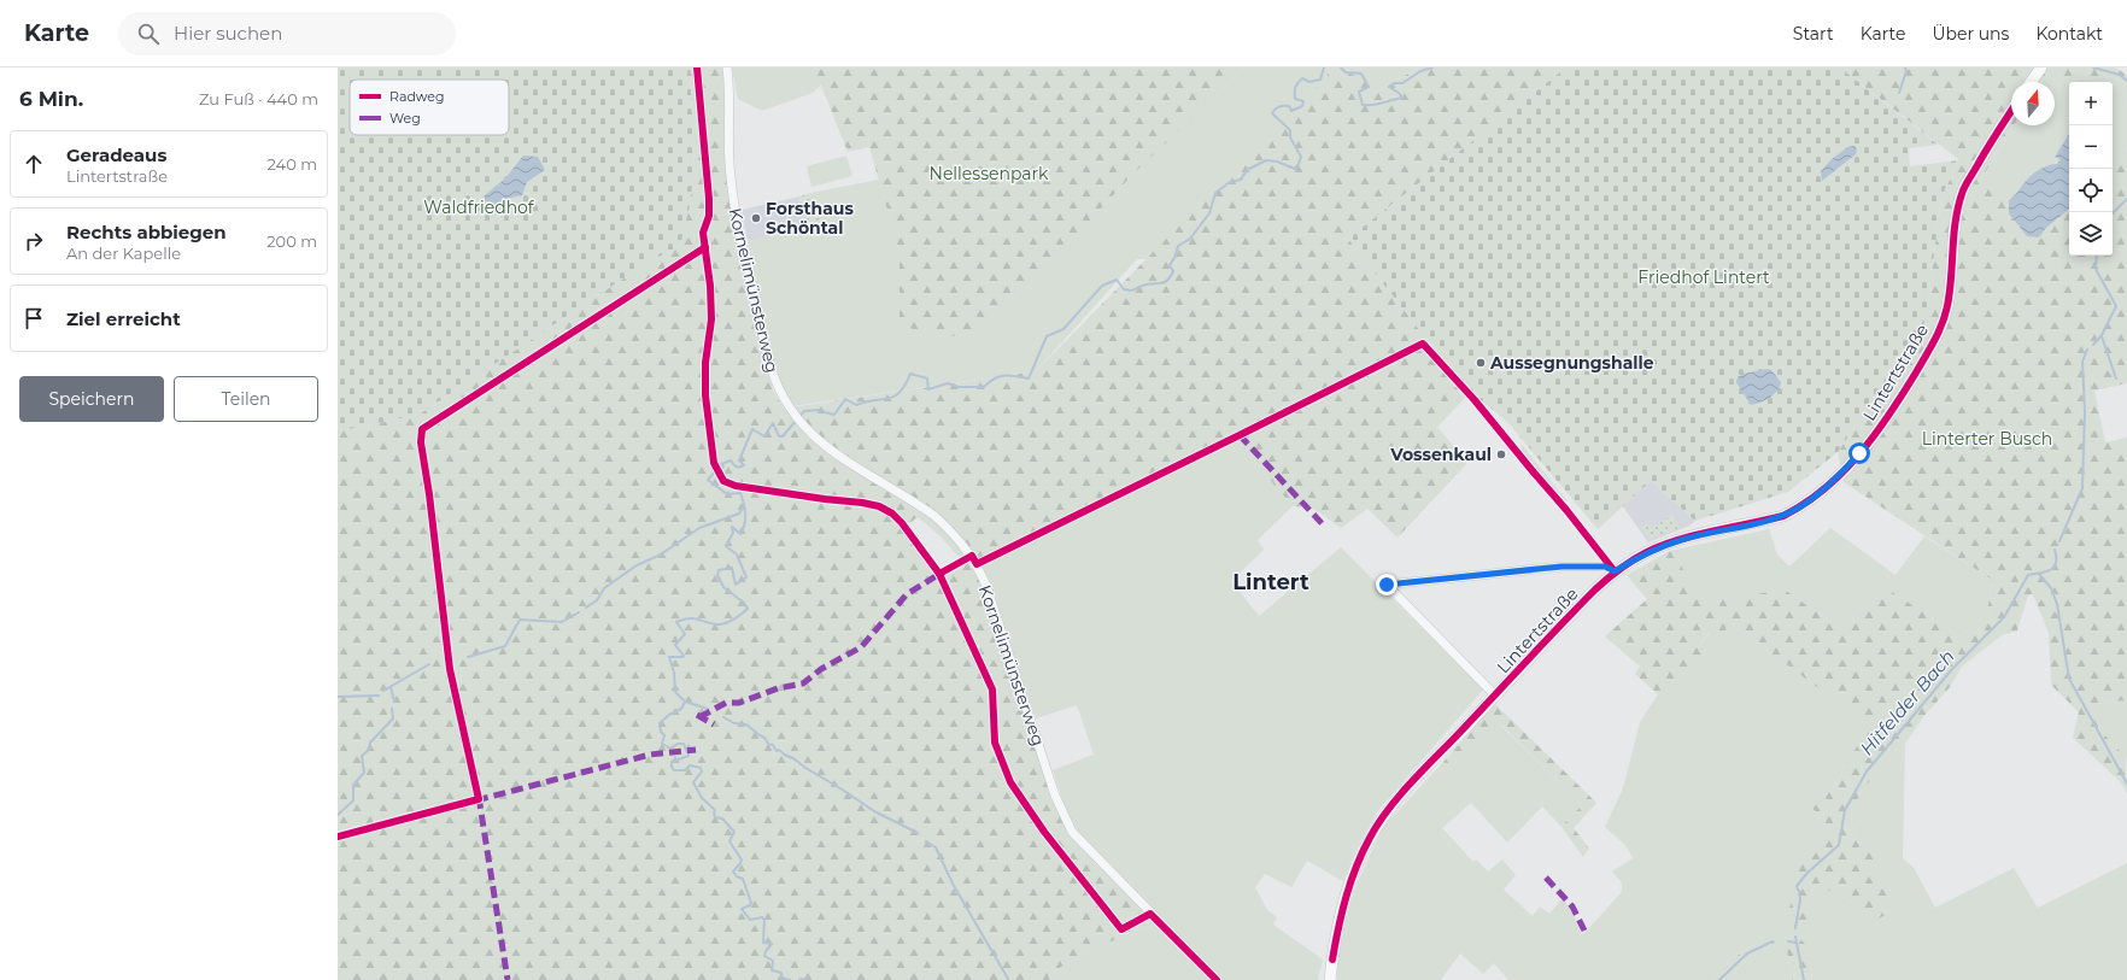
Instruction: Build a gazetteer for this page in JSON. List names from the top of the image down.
{
  "streets": {
    "main road": ["Lintertstraße"],
    "street": ["Kornelimünsterweg"]
  },
  "districts": ["Lintert"],
  "water": ["Hitfelder Bach"],
  "parks": [
    "Nellessenpark",
    "Waldfriedhof",
    "Friedhof Lintert",
    "Linterter Busch"
  ],
  "places": ["Forsthaus Schöntal", "Aussegnungshalle", "Vossenkaul"],
  "legend": ["Radweg", "Weg"],
  "north": "top",
  "page": {
    "header": "Karte",
    "search": "Hier suchen",
    "nav": [
      "Start",
      "Karte",
      "Über uns",
      "Kontakt"
    ],
    "heading": ["6 Min.", "Zu Fuß · 440 m"],
    "map_buttons": ["+", "−"],
    "list": [
      ["Geradeaus", "Lintertstraße", "240 m"],
      ["Rechts abbiegen", "An der Kapelle", "200 m"],
      "Ziel erreicht"
    ],
    "buttons": ["Speichern", "Teilen"]
  }
}
